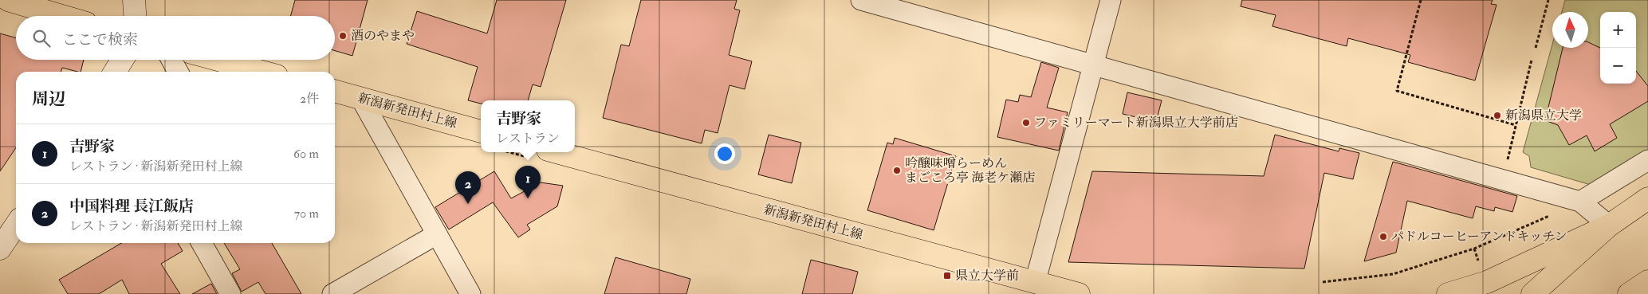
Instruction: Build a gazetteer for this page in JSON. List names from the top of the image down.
{
  "streets": {
    "main road": ["新潟新発田村上線"]
  },
  "places": {
    "other": [
      "酒のやまや",
      "新潟県立大学",
      "ファミリーマート新潟県立大学前店",
      "吟醸味噌らーめん まごころ亭 海老ケ瀬店",
      "パドルコーヒーアンドキッチン"
    ],
    "transit": ["県立大学前"]
  },
  "north": "top",
  "page": {
    "map_buttons": ["+", "−"],
    "search": "ここで検索",
    "heading": ["周辺", "2件"],
    "popup": ["吉野家", "レストラン"],
    "list": [
      {
        "mark": "1",
        "name": "吉野家",
        "note": "レストラン · 新潟新発田村上線",
        "value": "60 m"
      },
      {
        "mark": "2",
        "name": "中国料理 長江飯店",
        "note": "レストラン · 新潟新発田村上線",
        "value": "70 m"
      }
    ],
    "pins": ["1", "2"]
  }
}
